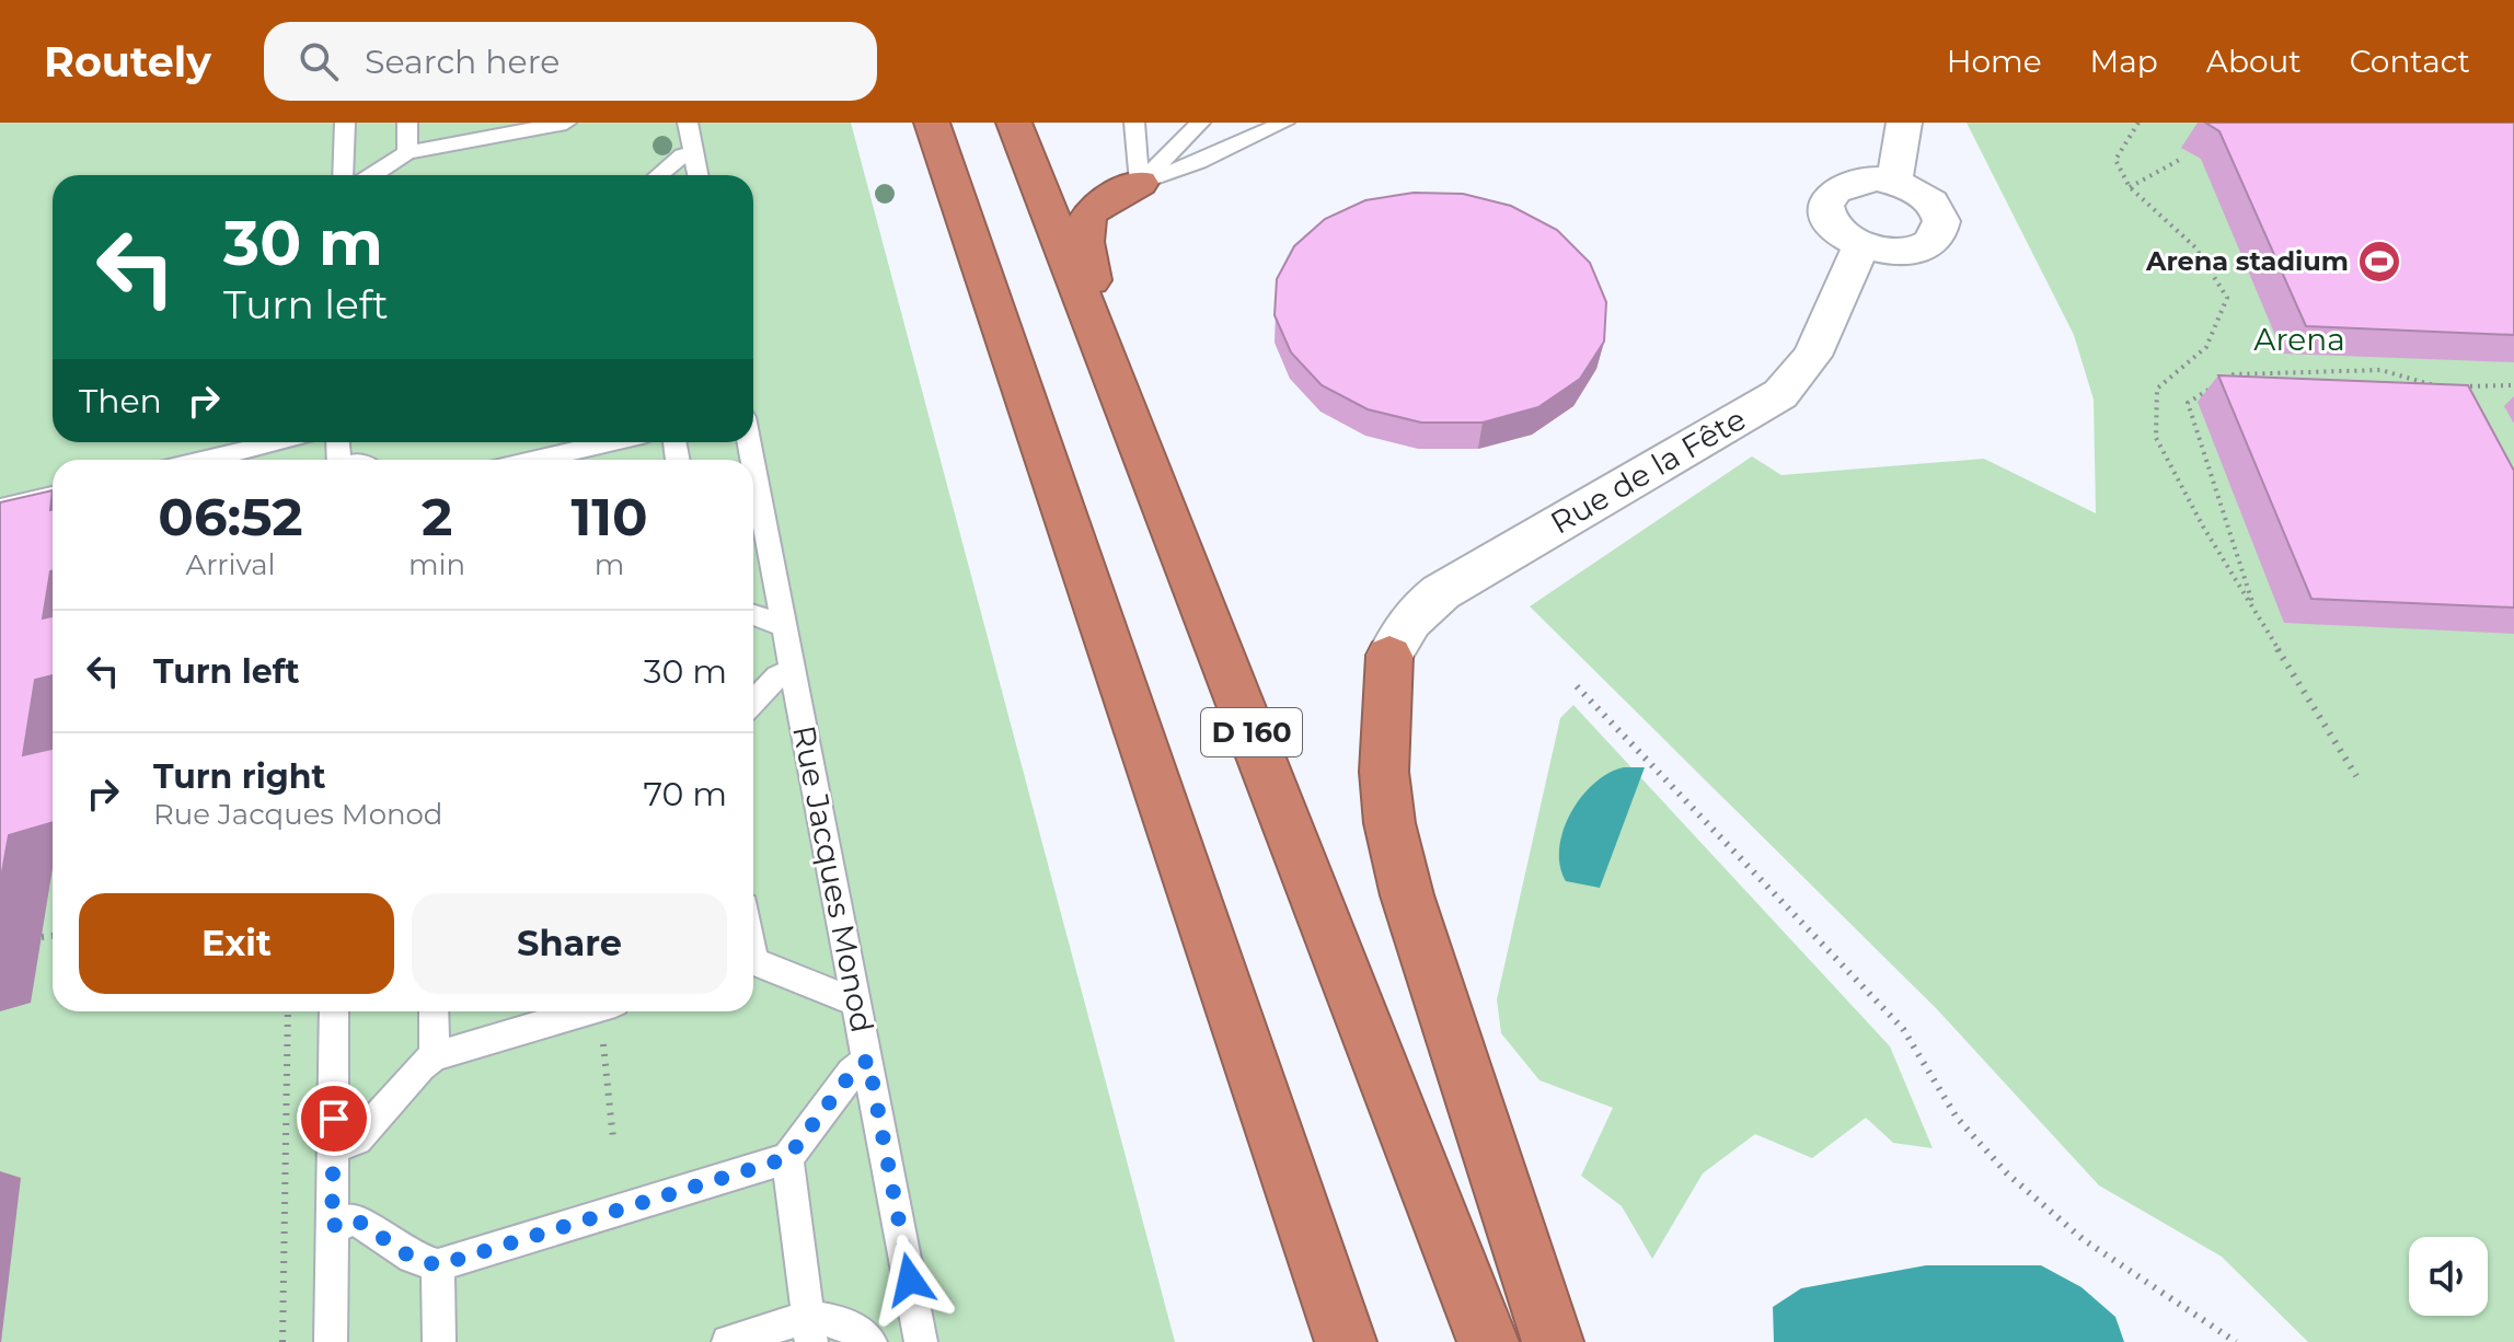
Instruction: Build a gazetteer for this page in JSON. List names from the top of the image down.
{
  "streets": {
    "highway": ["D 160"],
    "street": ["Rue de la Fête"],
    "lane": ["Rue Jacques Monod"]
  },
  "parks": ["Arena"],
  "places": {
    "sports": ["Arena stadium"]
  },
  "page": {
    "header": "Routely",
    "search": "Search here",
    "nav": [
      "Home",
      "Map",
      "About",
      "Contact"
    ],
    "turn": ["30 m", "Turn left"],
    "then": "Then",
    "eta": [
      "06:52",
      "Arrival",
      "2",
      "min",
      "110",
      "m"
    ],
    "list": [
      {
        "name": "Turn left",
        "value": "30 m"
      },
      {
        "name": "Turn right",
        "note": "Rue Jacques Monod",
        "value": "70 m"
      }
    ],
    "buttons": ["Exit", "Share"]
  }
}
